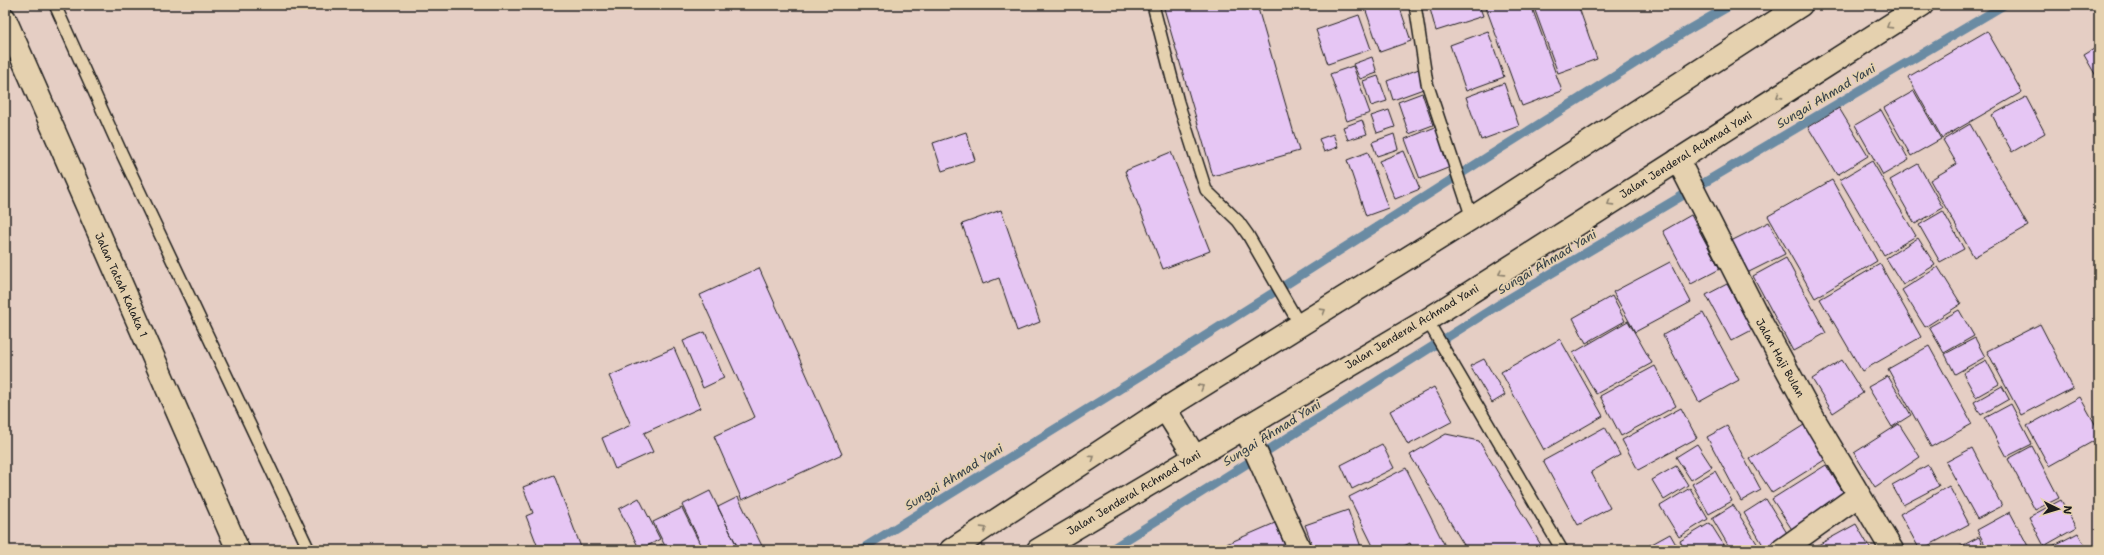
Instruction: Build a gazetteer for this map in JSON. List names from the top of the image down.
{
  "streets": {
    "main road": ["Jalan Jenderal Achmad Yani", "Jalan Tatah Kalaka 1", "Jalan Haji Bulan"]
  },
  "crossings": [
    ["Jalan Jenderal Achmad Yani", "Jalan Haji Bulan"]
  ],
  "water": ["Sungai Ahmad Yani"],
  "north": "right"
}
